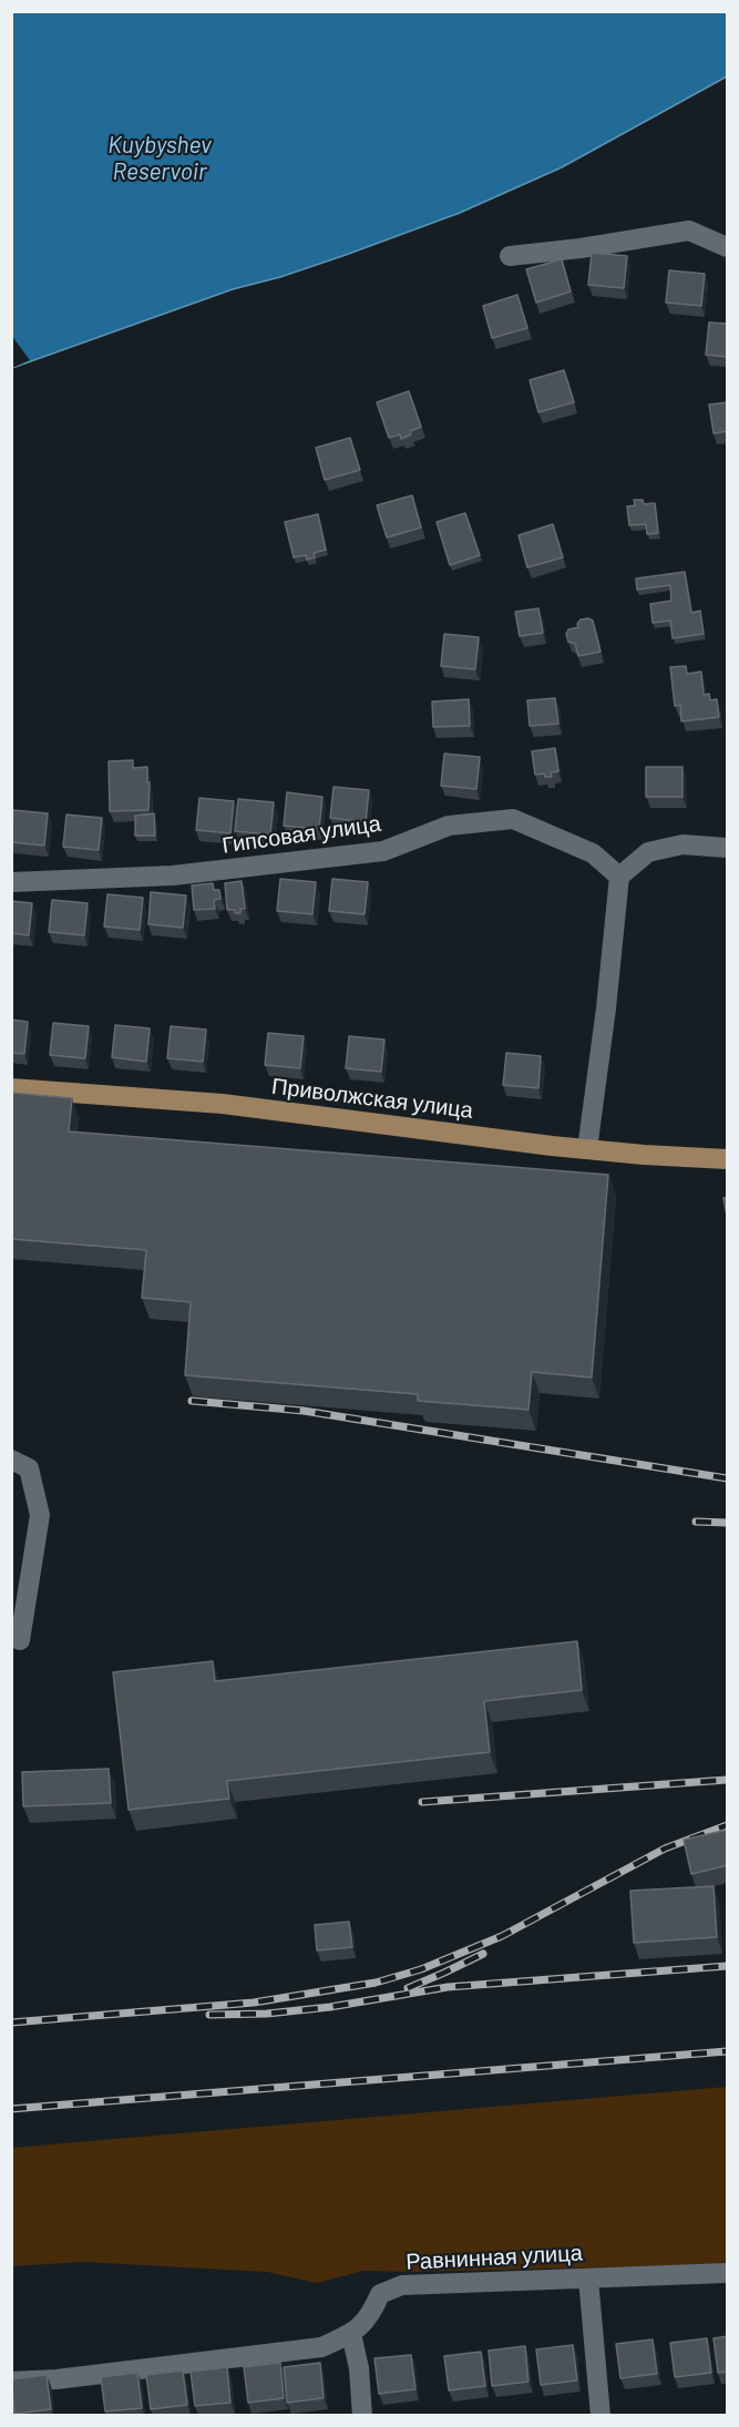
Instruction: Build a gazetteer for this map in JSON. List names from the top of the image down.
{
  "streets": {
    "main road": ["Приволжская улица"],
    "street": ["Гипсовая улица", "Равнинная улица"]
  },
  "water": ["Kuybyshev Reservoir"]
}
